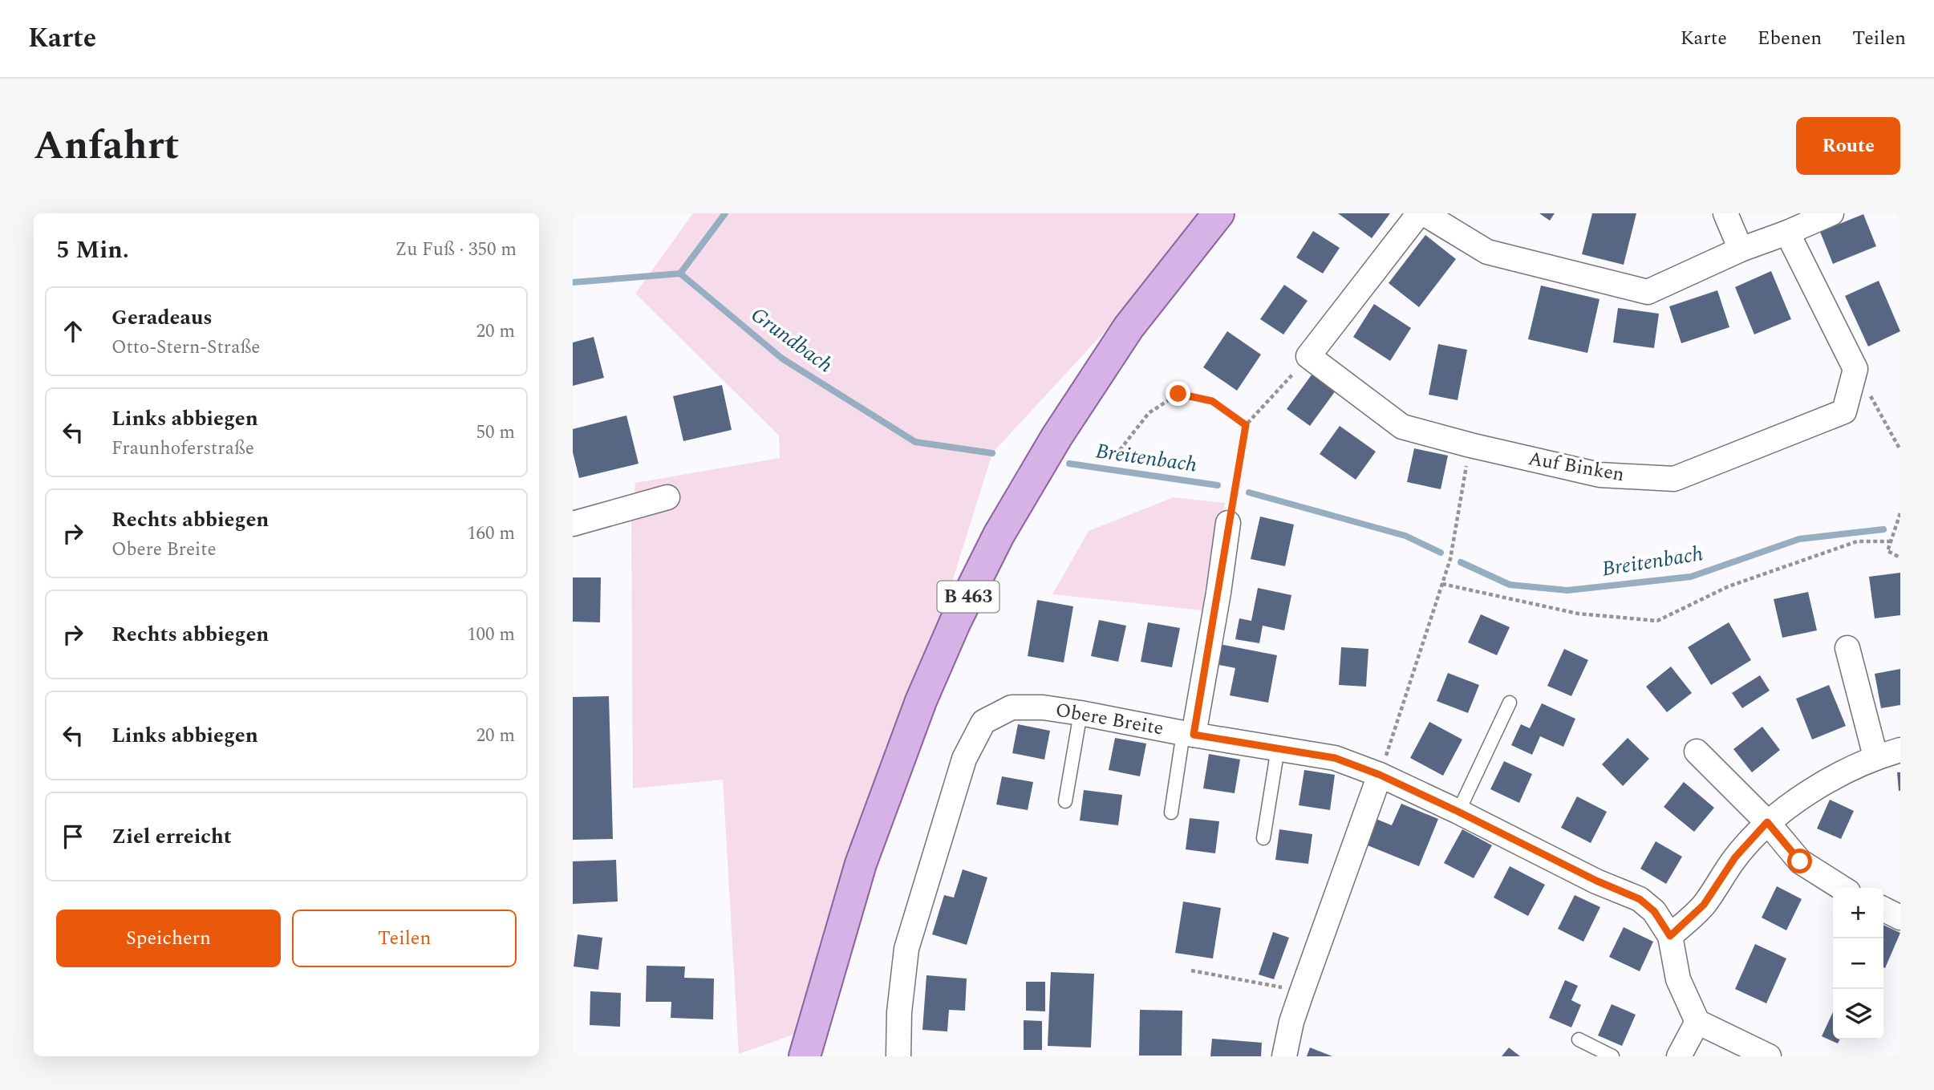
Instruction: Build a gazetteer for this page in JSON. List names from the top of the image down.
{
  "streets": {
    "main road": ["B 463"],
    "street": ["Auf Binken", "Obere Breite"]
  },
  "water": ["Grundbach", "Breitenbach"],
  "page": {
    "header": "Karte",
    "nav": ["Karte", "Ebenen", "Teilen"],
    "title": "Anfahrt",
    "buttons": [
      "Route",
      ["Speichern", "Teilen"]
    ],
    "heading": ["5 Min.", "Zu Fuß · 350 m"],
    "list": [
      ["Geradeaus", "Otto-Stern-Straße", "20 m"],
      ["Links abbiegen", "Fraunhoferstraße", "50 m"],
      ["Rechts abbiegen", "Obere Breite", "160 m"],
      ["Rechts abbiegen", "100 m"],
      ["Links abbiegen", "20 m"],
      "Ziel erreicht"
    ],
    "map_buttons": ["+", "−"]
  }
}
